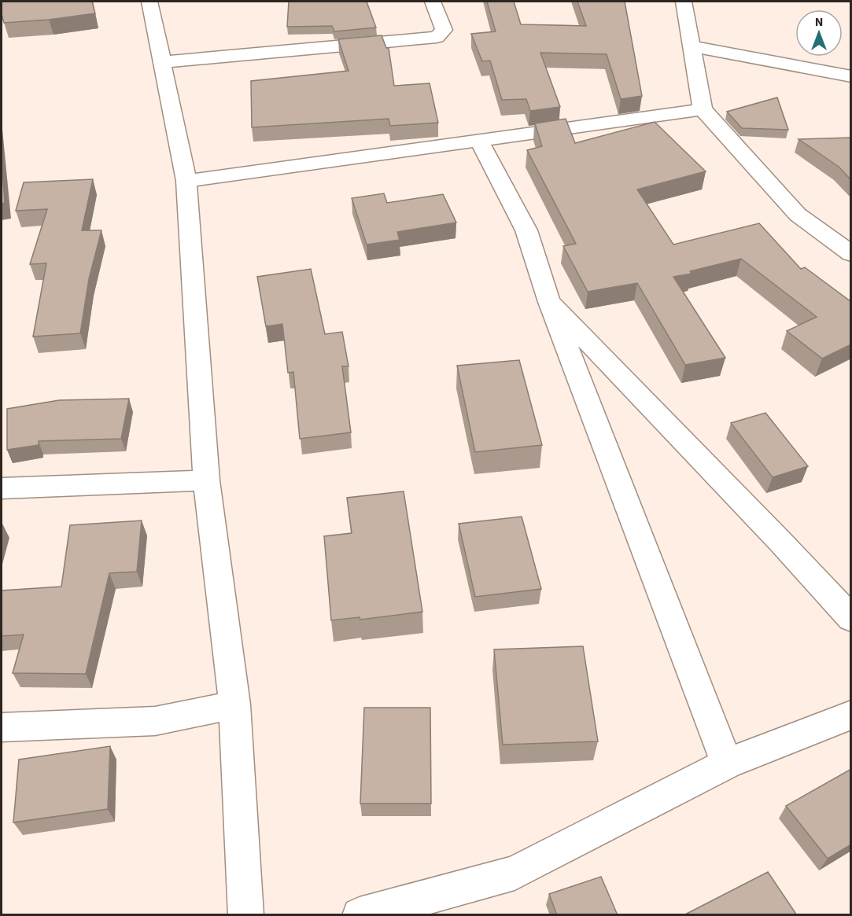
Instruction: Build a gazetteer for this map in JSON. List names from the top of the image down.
{
  "north": "top"
}
